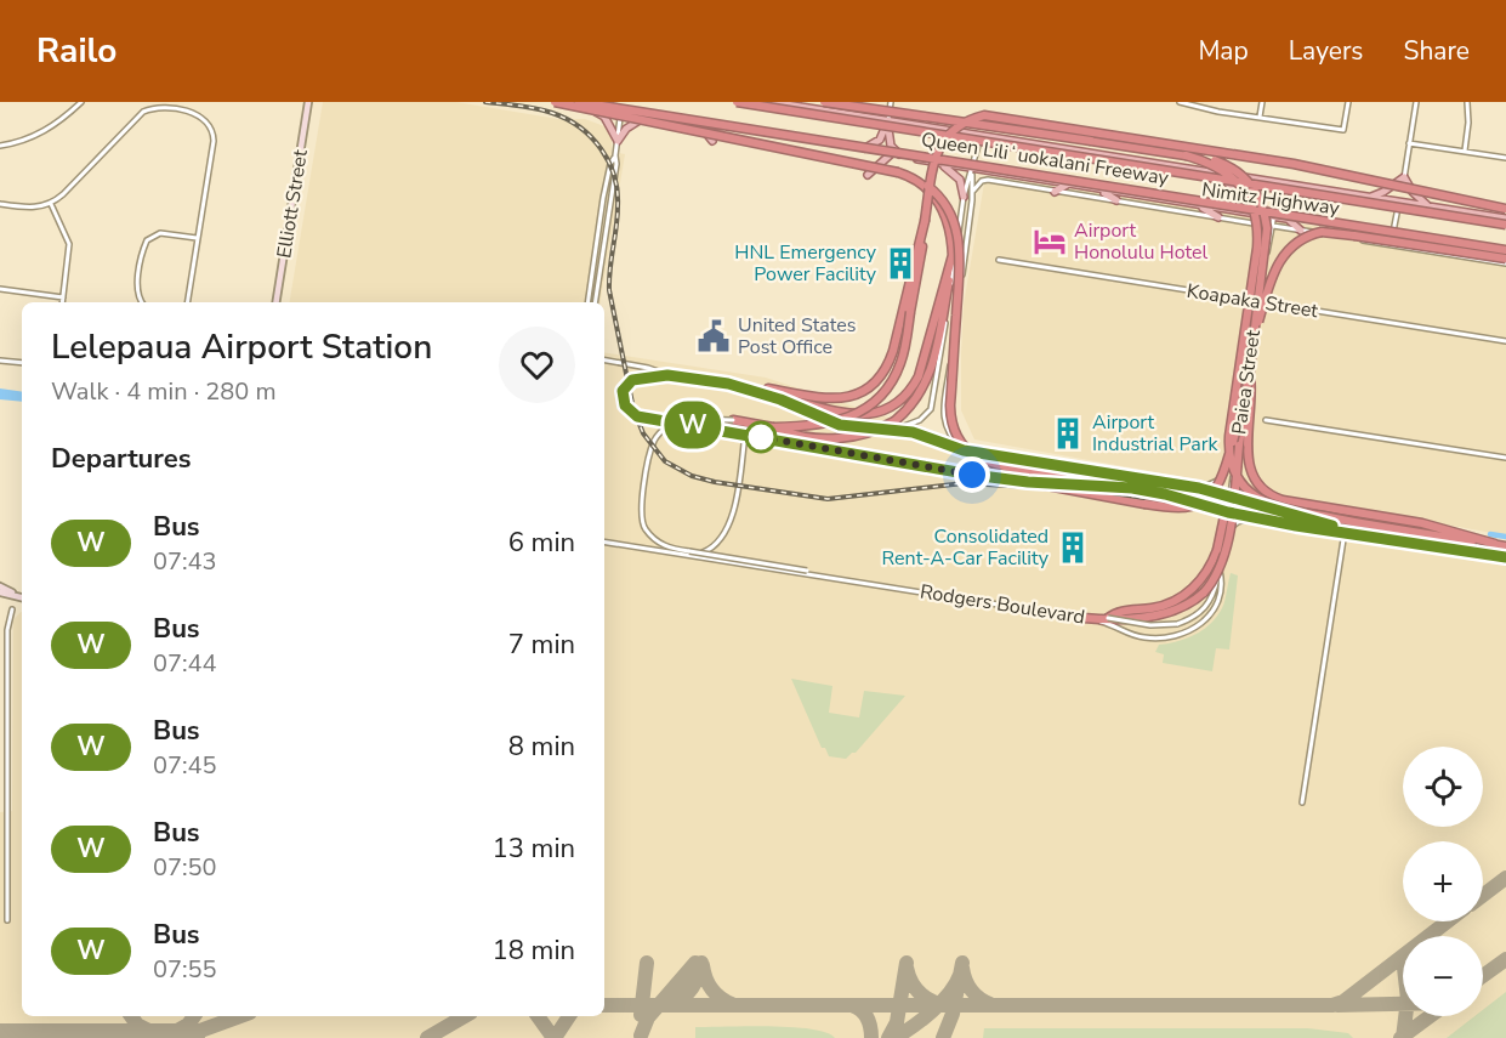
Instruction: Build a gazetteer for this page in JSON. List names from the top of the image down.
{
  "streets": {
    "highway": ["Queen Liliʻuokalani Freeway"],
    "main road": ["Nimitz Highway"],
    "street": [
      "Elliott Street",
      "Koapaka Street",
      "Paiea Street",
      "Rodgers Boulevard"
    ]
  },
  "crossings": [
    ["Nimitz Highway", "Paiea Street"],
    ["Koapaka Street", "Paiea Street"],
    ["Paiea Street", "Rodgers Boulevard"]
  ],
  "places": {
    "hotel": ["Airport Honolulu Hotel"],
    "building": ["HNL Emergency Power Facility", "Airport Industrial Park", "Consolidated Rent-A-Car Facility"],
    "public building": ["United States Post Office"]
  },
  "lines": ["bus line W"],
  "page": {
    "header": "Railo",
    "nav": ["Map", "Layers", "Share"],
    "on_map": "W",
    "heading": [
      ["Lelepaua Airport Station", "Walk · 4 min · 280 m"],
      "Departures"
    ],
    "list": [
      {
        "mark": "W",
        "name": "Bus",
        "note": "07:43",
        "value": "6 min"
      },
      {
        "mark": "W",
        "name": "Bus",
        "note": "07:44",
        "value": "7 min"
      },
      {
        "mark": "W",
        "name": "Bus",
        "note": "07:45",
        "value": "8 min"
      },
      {
        "mark": "W",
        "name": "Bus",
        "note": "07:50",
        "value": "13 min"
      },
      {
        "mark": "W",
        "name": "Bus",
        "note": "07:55",
        "value": "18 min"
      }
    ],
    "map_buttons": ["+", "−"]
  }
}
